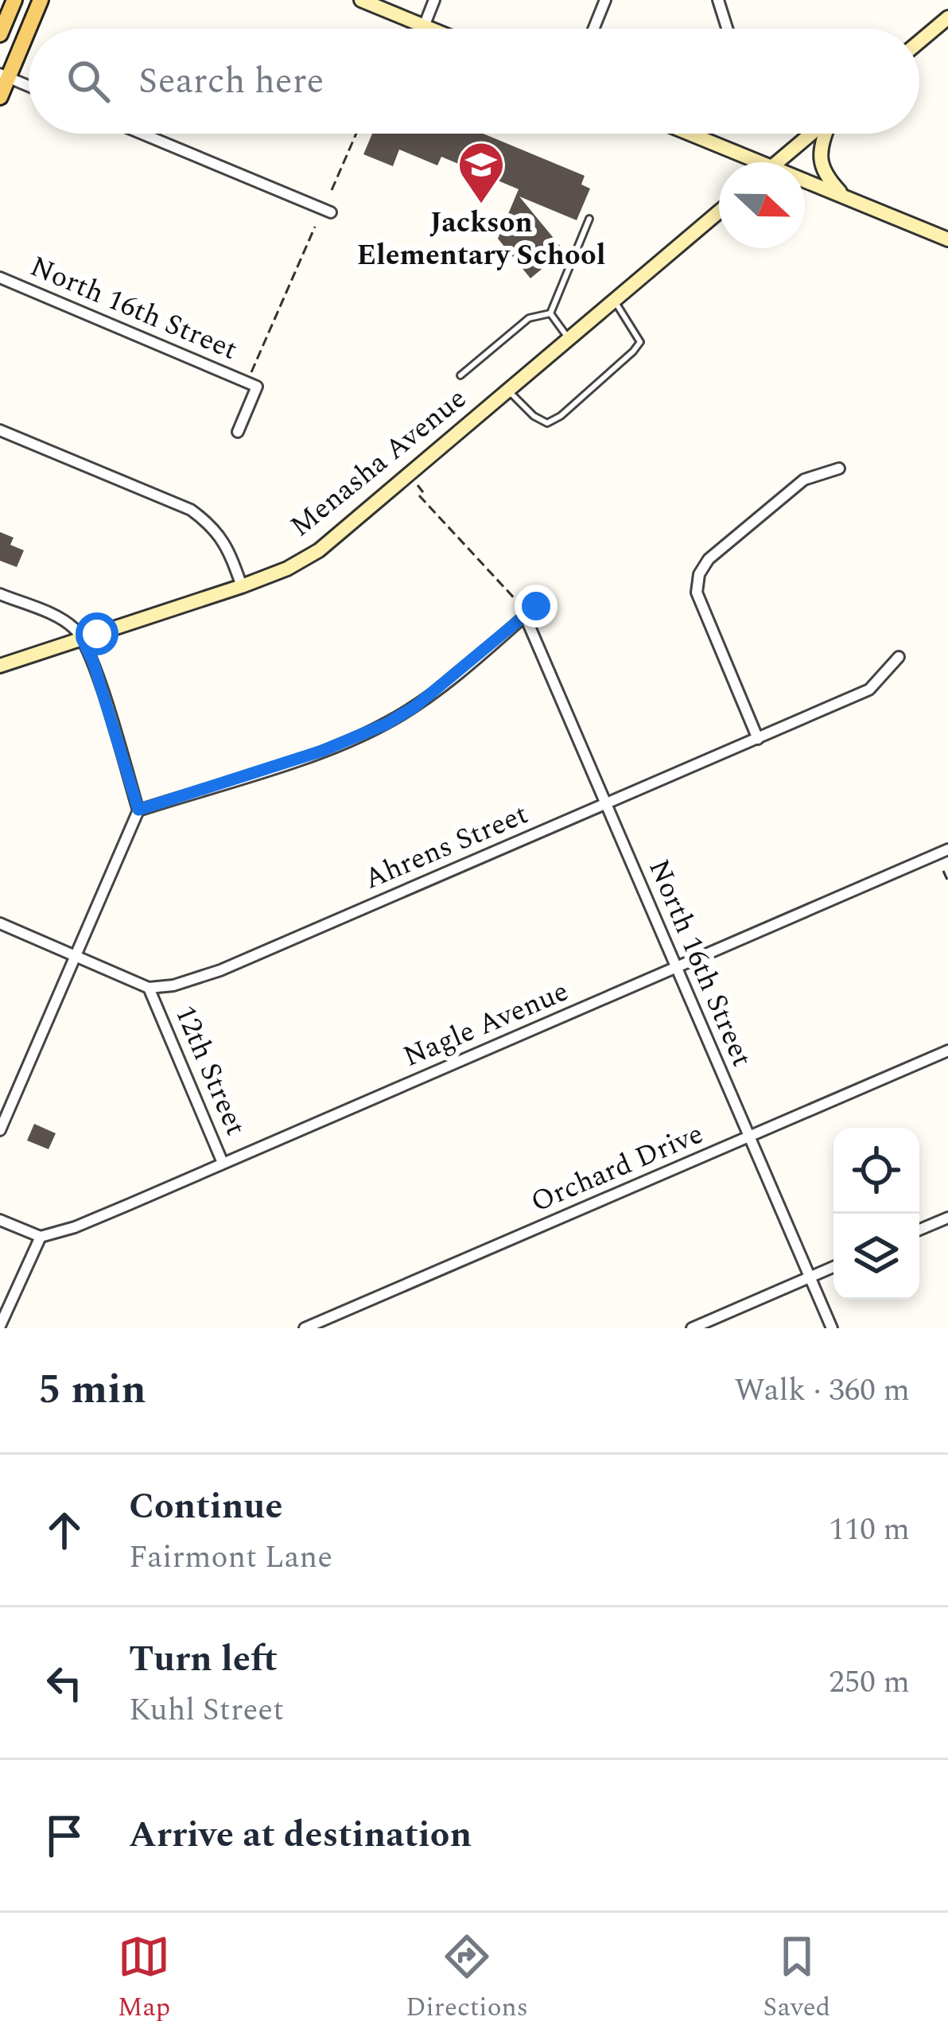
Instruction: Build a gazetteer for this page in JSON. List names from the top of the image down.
{
  "streets": {
    "street": [
      "North 16th Street",
      "Menasha Avenue",
      "Ahrens Street",
      "Nagle Avenue",
      "12th Street",
      "Orchard Drive"
    ]
  },
  "crossings": [
    ["North 16th Street", "Ahrens Street"],
    ["North 16th Street", "Nagle Avenue"],
    ["North 16th Street", "Orchard Drive"],
    ["Ahrens Street", "12th Street"],
    ["Nagle Avenue", "12th Street"]
  ],
  "places": {
    "school or university": ["Jackson Elementary School"]
  },
  "north": "right",
  "page": {
    "search": "Search here",
    "heading": ["5 min", "Walk · 360 m"],
    "list": [
      ["Continue", "Fairmont Lane", "110 m"],
      ["Turn left", "Kuhl Street", "250 m"],
      "Arrive at destination"
    ],
    "nav": ["Map", "Directions", "Saved"]
  }
}
